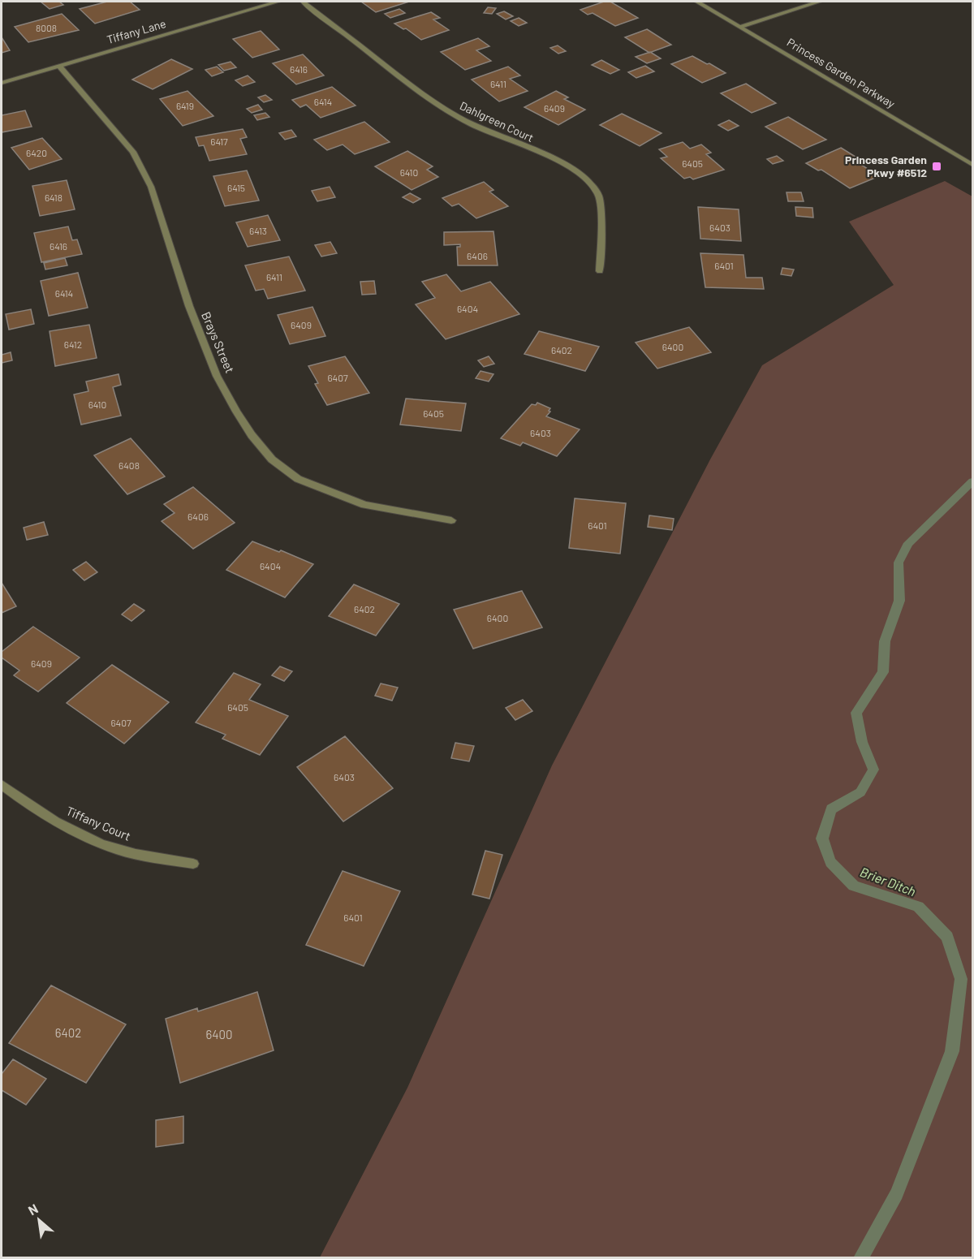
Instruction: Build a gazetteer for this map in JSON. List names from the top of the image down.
{
  "streets": {
    "street": [
      "Tiffany Lane",
      "Princess Garden Parkway",
      "Dahlgreen Court",
      "Brays Street",
      "Tiffany Court"
    ]
  },
  "crossings": [
    ["Tiffany Lane", "Brays Street"]
  ],
  "water": ["Brier Ditch"],
  "places": {
    "transit": ["Princess Garden Pkwy #6512"]
  },
  "house_numbers": [
    "8008",
    "6416",
    "6411",
    "6414",
    "6419",
    "6409",
    "6417",
    "6420",
    "6405",
    "6410",
    "6415",
    "6418",
    "6403",
    "6413",
    "6416",
    "6406",
    "6401",
    "6411",
    "6414",
    "6404",
    "6409",
    "6412",
    "6400",
    "6402",
    "6407",
    "6410",
    "6405",
    "6403",
    "6408",
    "6406",
    "6401",
    "6404",
    "6402",
    "6400",
    "6409",
    "6405",
    "6407",
    "6403",
    "6401",
    "6402",
    "6400"
  ],
  "north": "top left"
}
